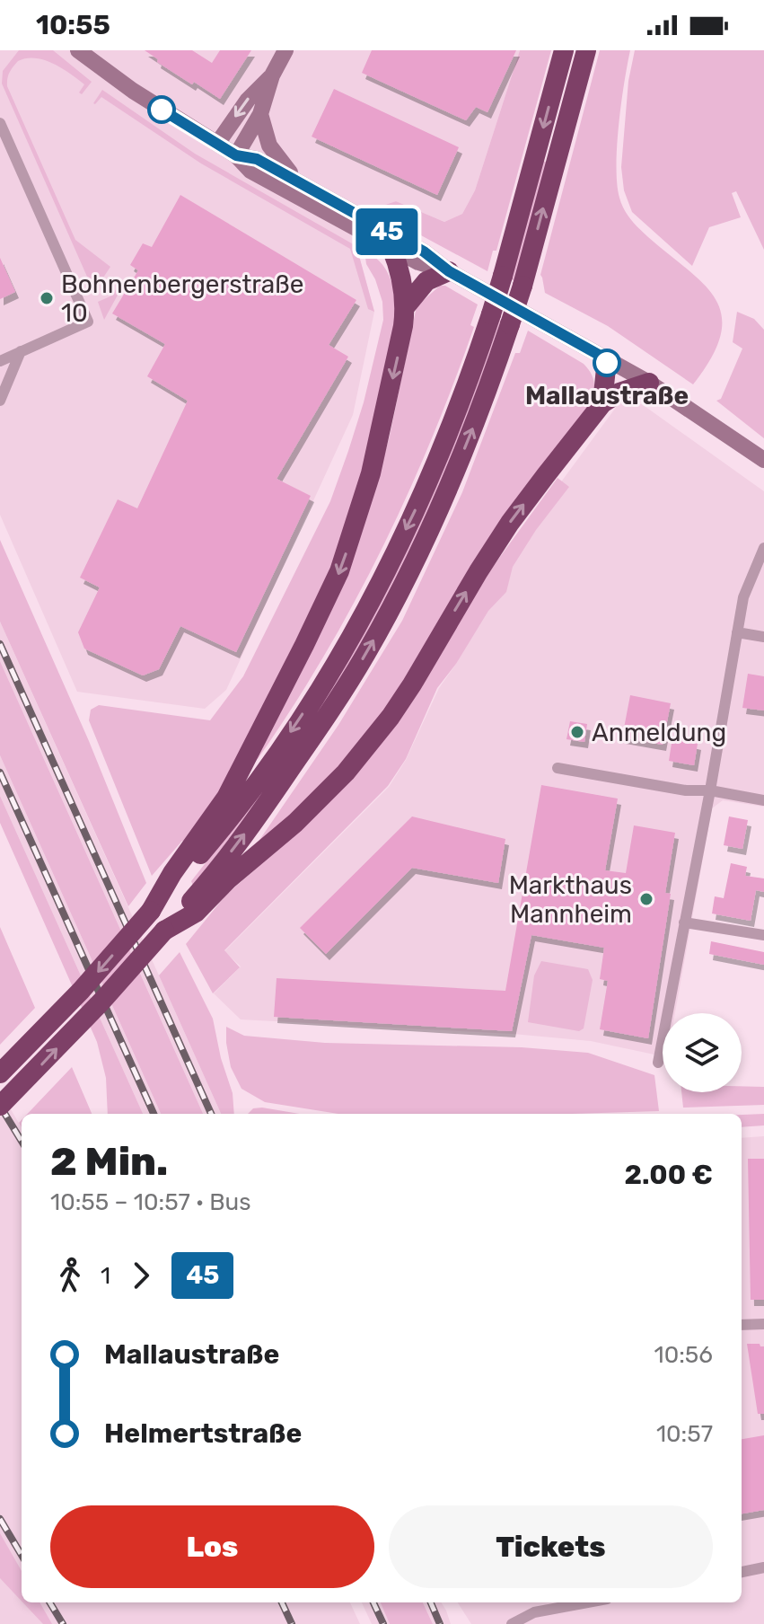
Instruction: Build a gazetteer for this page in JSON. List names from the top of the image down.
{
  "places": [
    "Bohnenbergerstraße 10",
    "Mallaustraße",
    "Anmeldung",
    "Markthaus Mannheim"
  ],
  "lines": ["bus line 45"],
  "page": {
    "status": "10:55",
    "on_map": "45",
    "heading": ["2 Min.", "10:55 – 10:57 · Bus", "2.00 €"],
    "legs": ["1", "45"],
    "list": [
      {
        "name": "Mallaustraße",
        "value": "10:56"
      },
      {
        "name": "Helmertstraße",
        "value": "10:57"
      }
    ],
    "buttons": ["Los", "Tickets"]
  }
}
